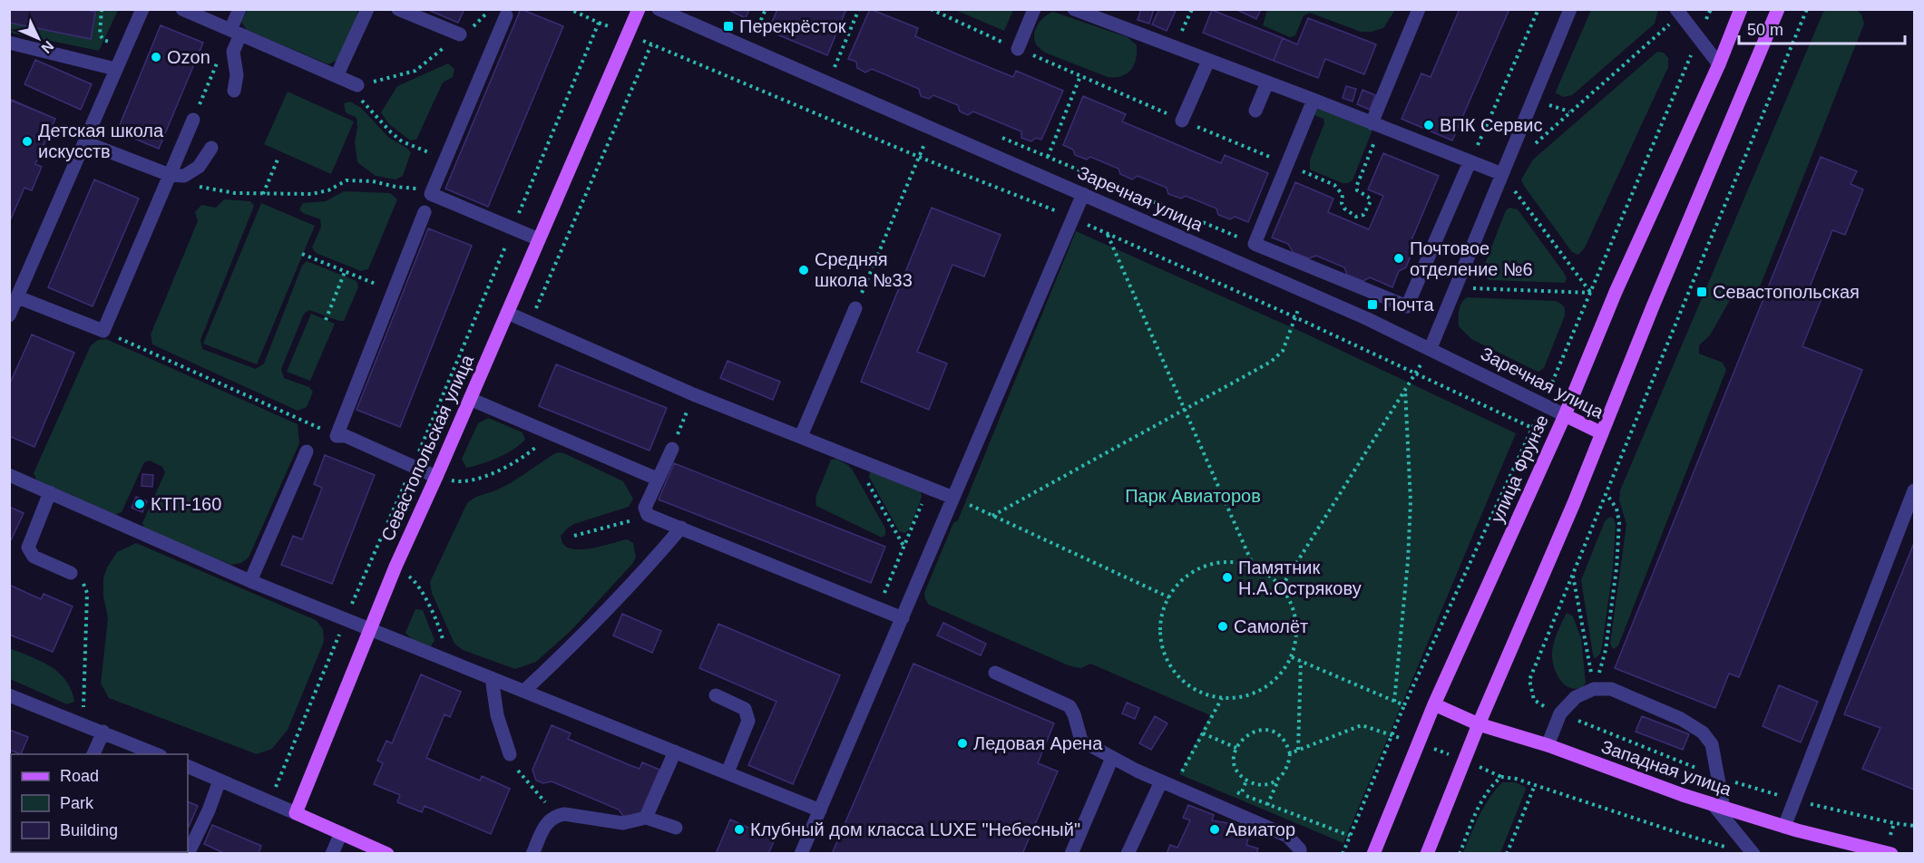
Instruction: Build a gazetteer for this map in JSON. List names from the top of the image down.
{
  "streets": {
    "main road": [
      "Заречная улица",
      "Севастопольская улица",
      "улица Фрунзе",
      "Западная улица"
    ]
  },
  "crossings": [
    ["Заречная улица", "улица Фрунзе"],
    ["улица Фрунзе", "Западная улица"]
  ],
  "parks": ["Парк Авиаторов"],
  "places": {
    "transit": ["Перекрёсток", "Севастопольская", "Почта"],
    "other": [
      "Ozon",
      "ВПК Сервис",
      "Детская школа искусств",
      "Почтовое отделение №6",
      "Средняя школа №33",
      "КТП-160",
      "Памятник Н.А.Острякову",
      "Самолёт",
      "Ледовая Арена",
      "Клубный дом класса LUXE \"Небесный\"",
      "Авиатор"
    ]
  },
  "legend": ["Road", "Park", "Building"],
  "scale_bar": "50 m",
  "north": "bottom right"
}
